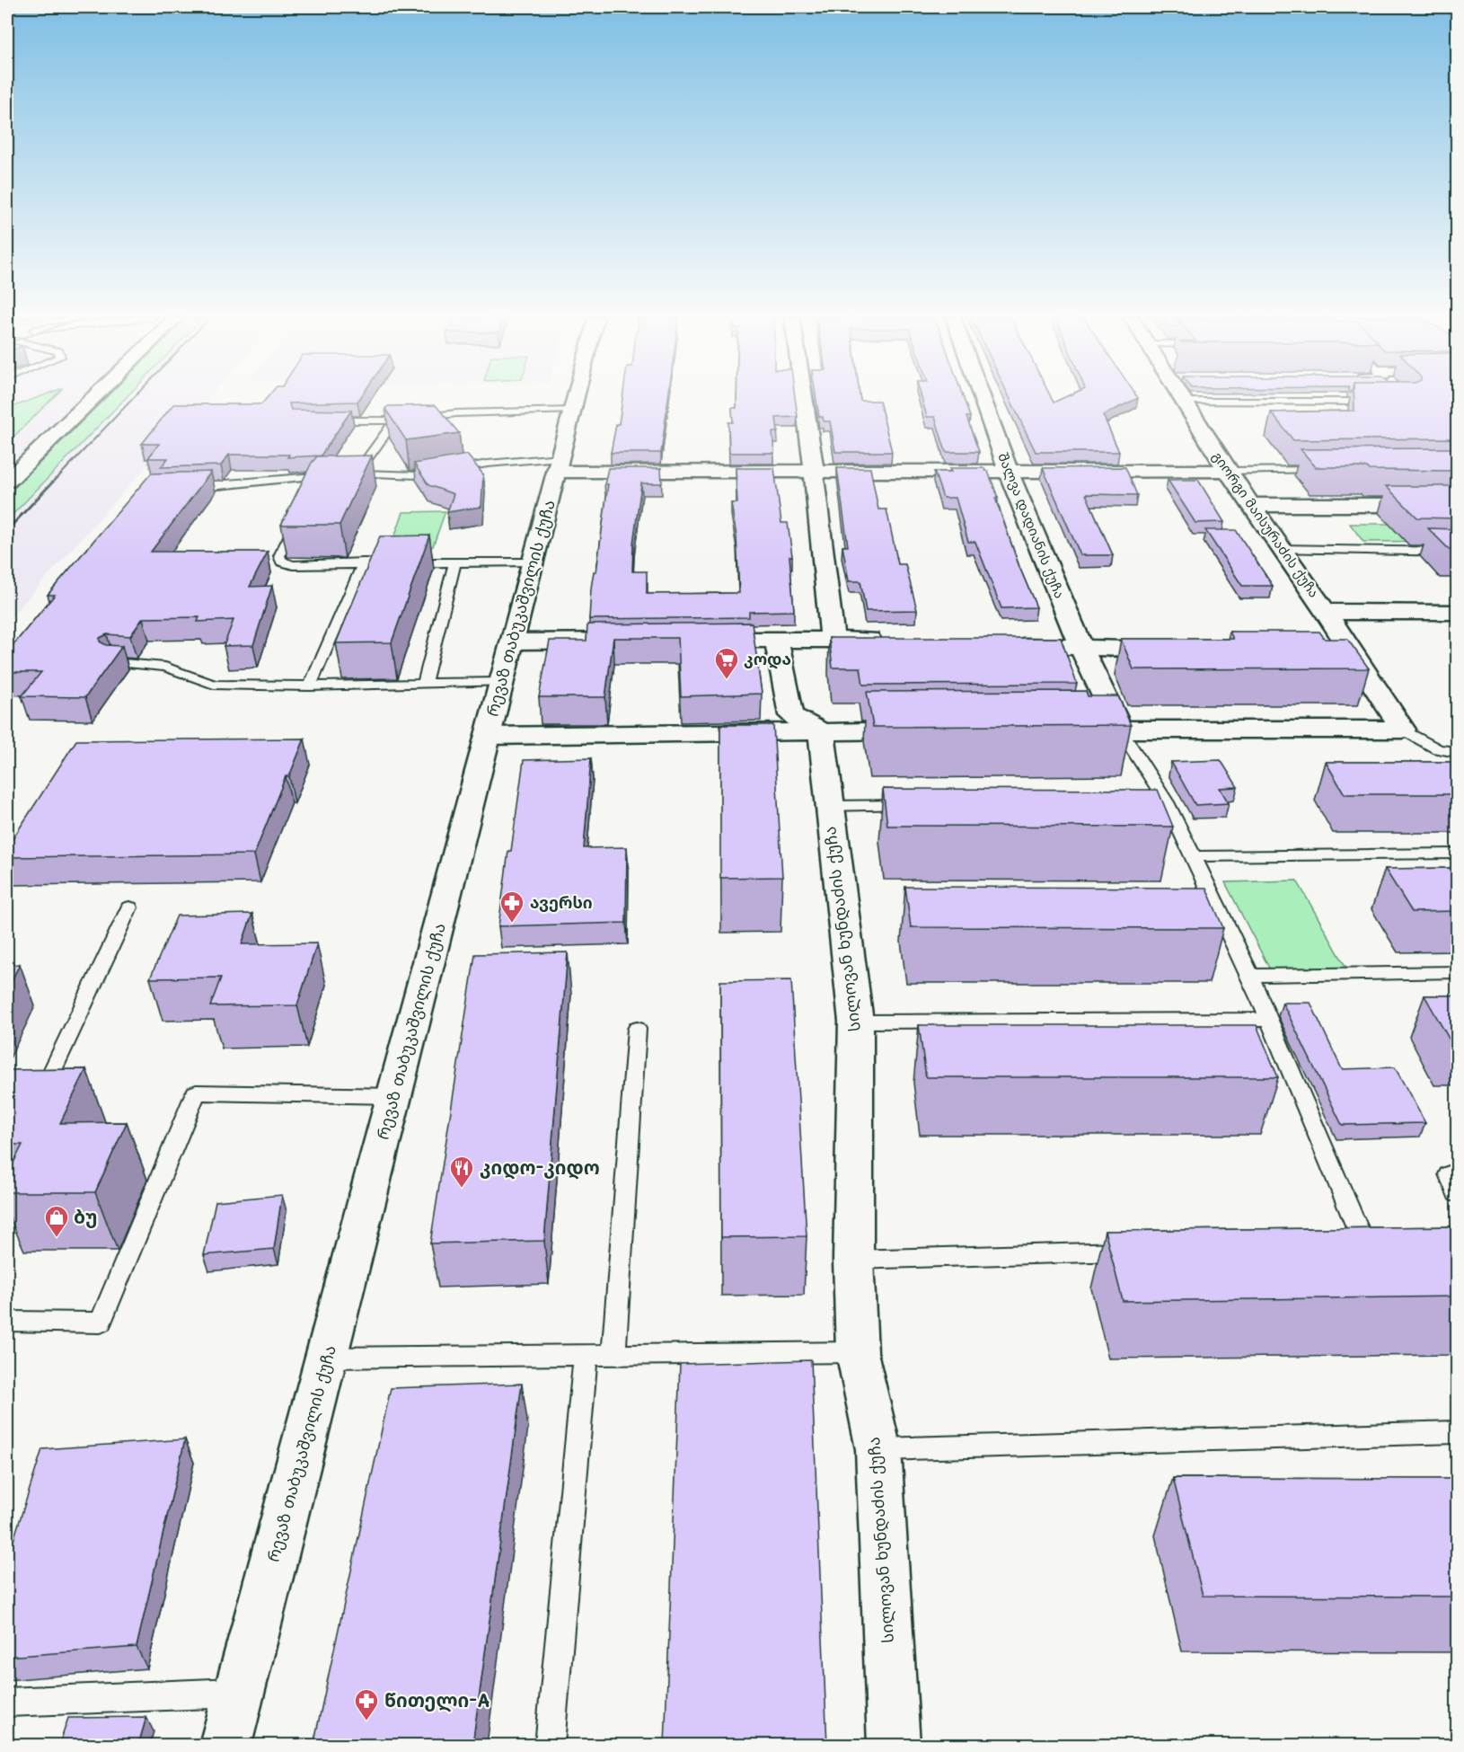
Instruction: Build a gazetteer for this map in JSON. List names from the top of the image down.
{
  "streets": {
    "street": [
      "გიორგი მაისურაძის ქუჩა",
      "შალვა დადიანის ქუჩა",
      "რევაზ თაბუკაშვილის ქუჩა",
      "სილოვან ხუნდაძის ქუჩა"
    ]
  },
  "places": {
    "supermarket": ["კოდა"],
    "pharmacy": ["ავერსი", "წითელი-A"],
    "restaurant": ["კიდო-კიდო"],
    "shop": ["ბუ"]
  }
}
